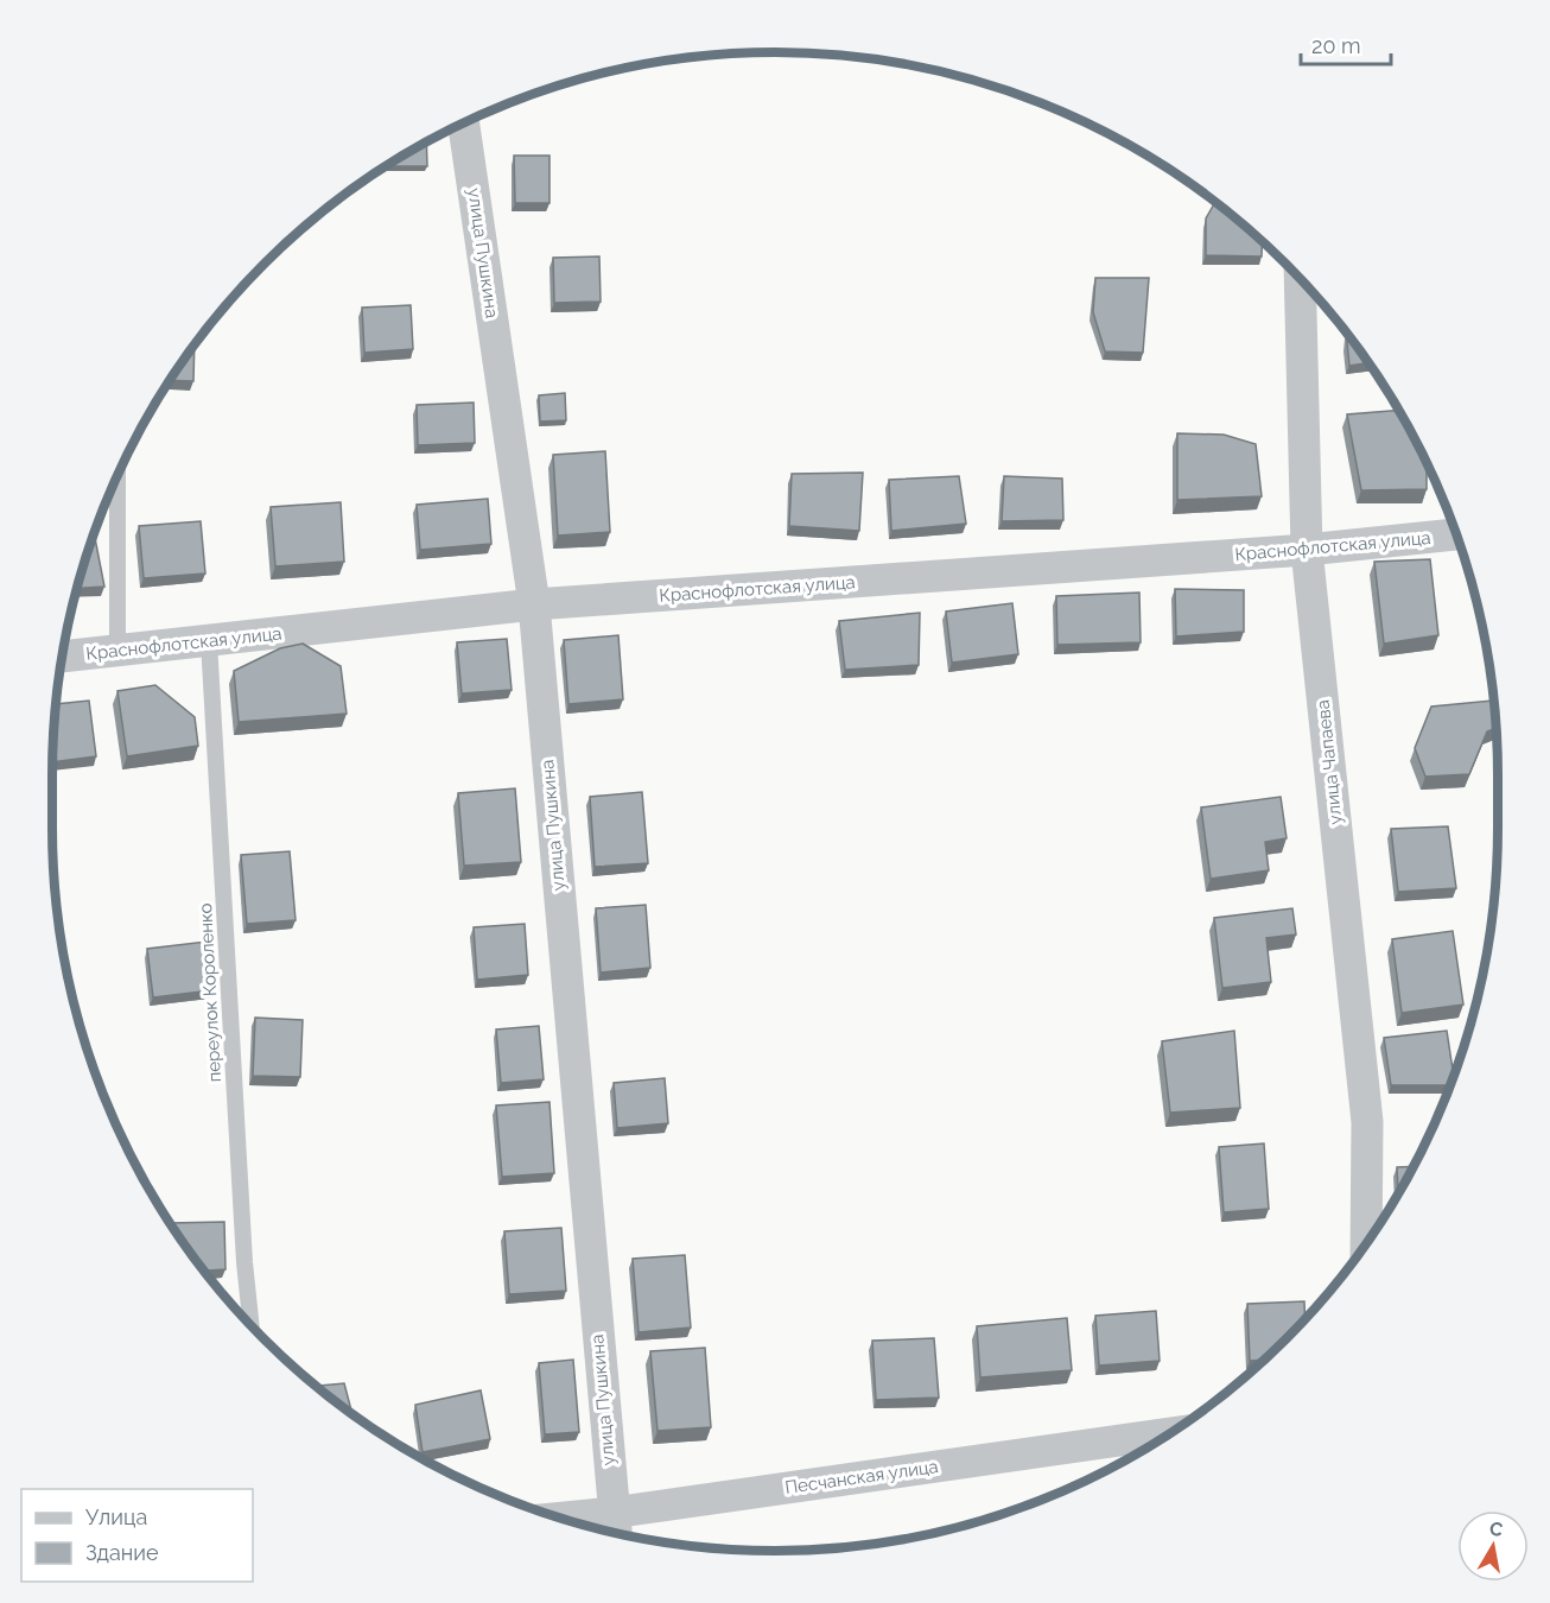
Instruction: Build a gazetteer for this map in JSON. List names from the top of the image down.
{
  "streets": {
    "street": [
      "улица Пушкина",
      "Краснофлотская улица",
      "улица Чапаева",
      "Песчанская улица"
    ],
    "lane": ["переулок Короленко"]
  },
  "crossings": [
    ["улица Пушкина", "Краснофлотская улица"],
    ["улица Пушкина", "Песчанская улица"],
    ["Краснофлотская улица", "улица Чапаева"],
    ["Краснофлотская улица", "переулок Короленко"]
  ],
  "legend": ["Улица", "Здание"],
  "scale_bar": "20 m",
  "north": "top"
}
